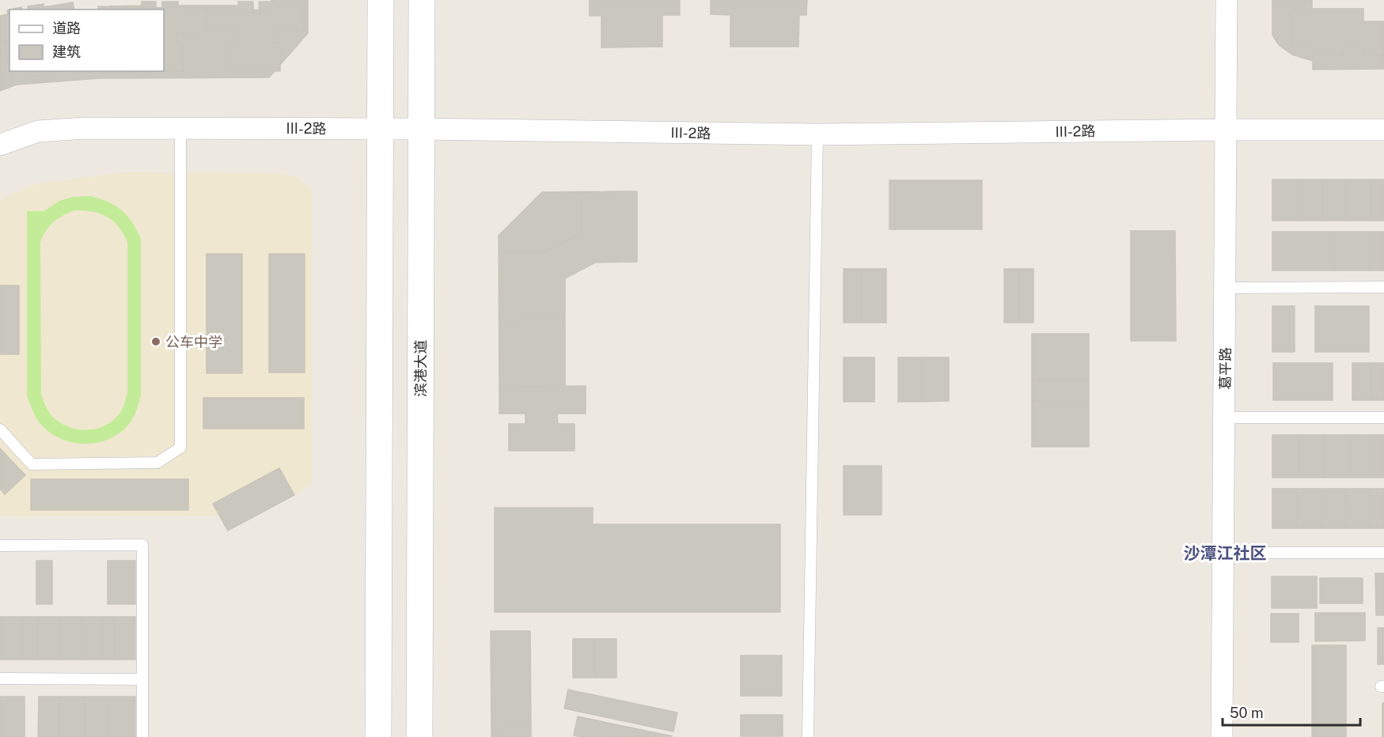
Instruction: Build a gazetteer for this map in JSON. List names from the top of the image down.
{
  "streets": {
    "main road": ["滨港大道"],
    "street": ["III-2路", "葛平路"]
  },
  "crossings": [
    ["III-2路", "滨港大道"],
    ["III-2路", "葛平路"]
  ],
  "districts": ["沙潭江社区"],
  "places": ["公车中学"],
  "legend": ["道路", "建筑"],
  "scale_bar": "50 m"
}
